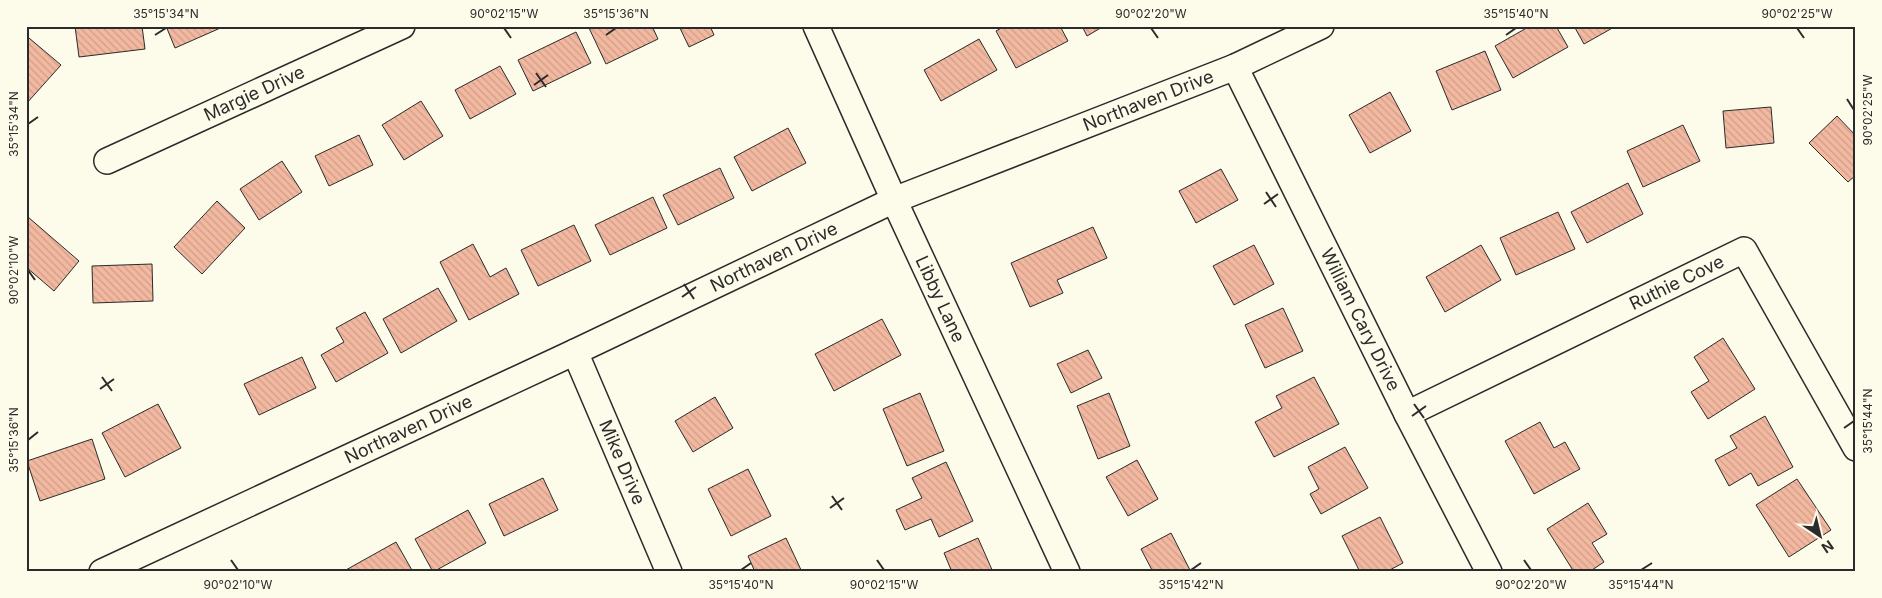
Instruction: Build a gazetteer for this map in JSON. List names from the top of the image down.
{
  "streets": {
    "street": [
      "Margie Drive",
      "Northaven Drive",
      "Ruthie Cove",
      "Libby Lane",
      "William Cary Drive",
      "Mike Drive"
    ]
  },
  "crossings": [
    ["Northaven Drive", "Libby Lane"],
    ["Northaven Drive", "William Cary Drive"],
    ["Northaven Drive", "Mike Drive"],
    ["Ruthie Cove", "William Cary Drive"]
  ],
  "north": "bottom right",
  "coordinates": [
    "35°15'34\"N",
    "90°02'15\"W",
    "35°15'36\"N",
    "90°02'20\"W",
    "35°15'40\"N",
    "90°02'25\"W",
    "90°02'10\"W",
    "35°15'44\"N",
    "35°15'42\"N"
  ]
}
